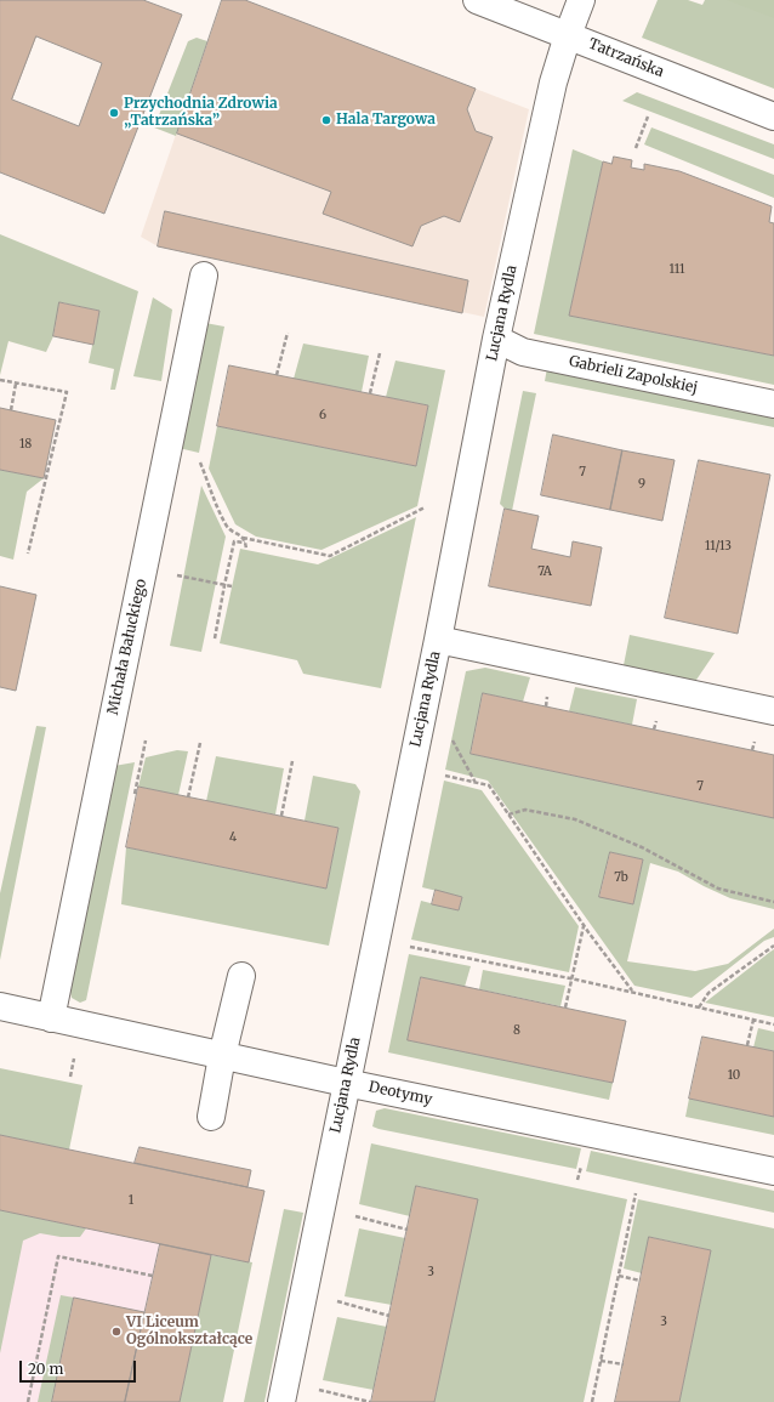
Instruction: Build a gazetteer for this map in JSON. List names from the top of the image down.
{
  "streets": {
    "street": [
      "Tatrzańska",
      "Lucjana Rydla",
      "Gabrieli Zapolskiej",
      "Michała Bałuckiego",
      "Deotymy"
    ]
  },
  "crossings": [
    ["Tatrzańska", "Lucjana Rydla"],
    ["Lucjana Rydla", "Gabrieli Zapolskiej"],
    ["Lucjana Rydla", "Deotymy"],
    ["Michała Bałuckiego", "Deotymy"]
  ],
  "places": ["Przychodnia Zdrowia „Tatrzańska”", "Hala Targowa", "VI Liceum Ogólnokształcące"],
  "house_numbers": [
    "111",
    "6",
    "18",
    "7",
    "9",
    "11/13",
    "7A",
    "7",
    "4",
    "7b",
    "8",
    "10",
    "1",
    "3",
    "3"
  ],
  "scale_bar": "20 m"
}
